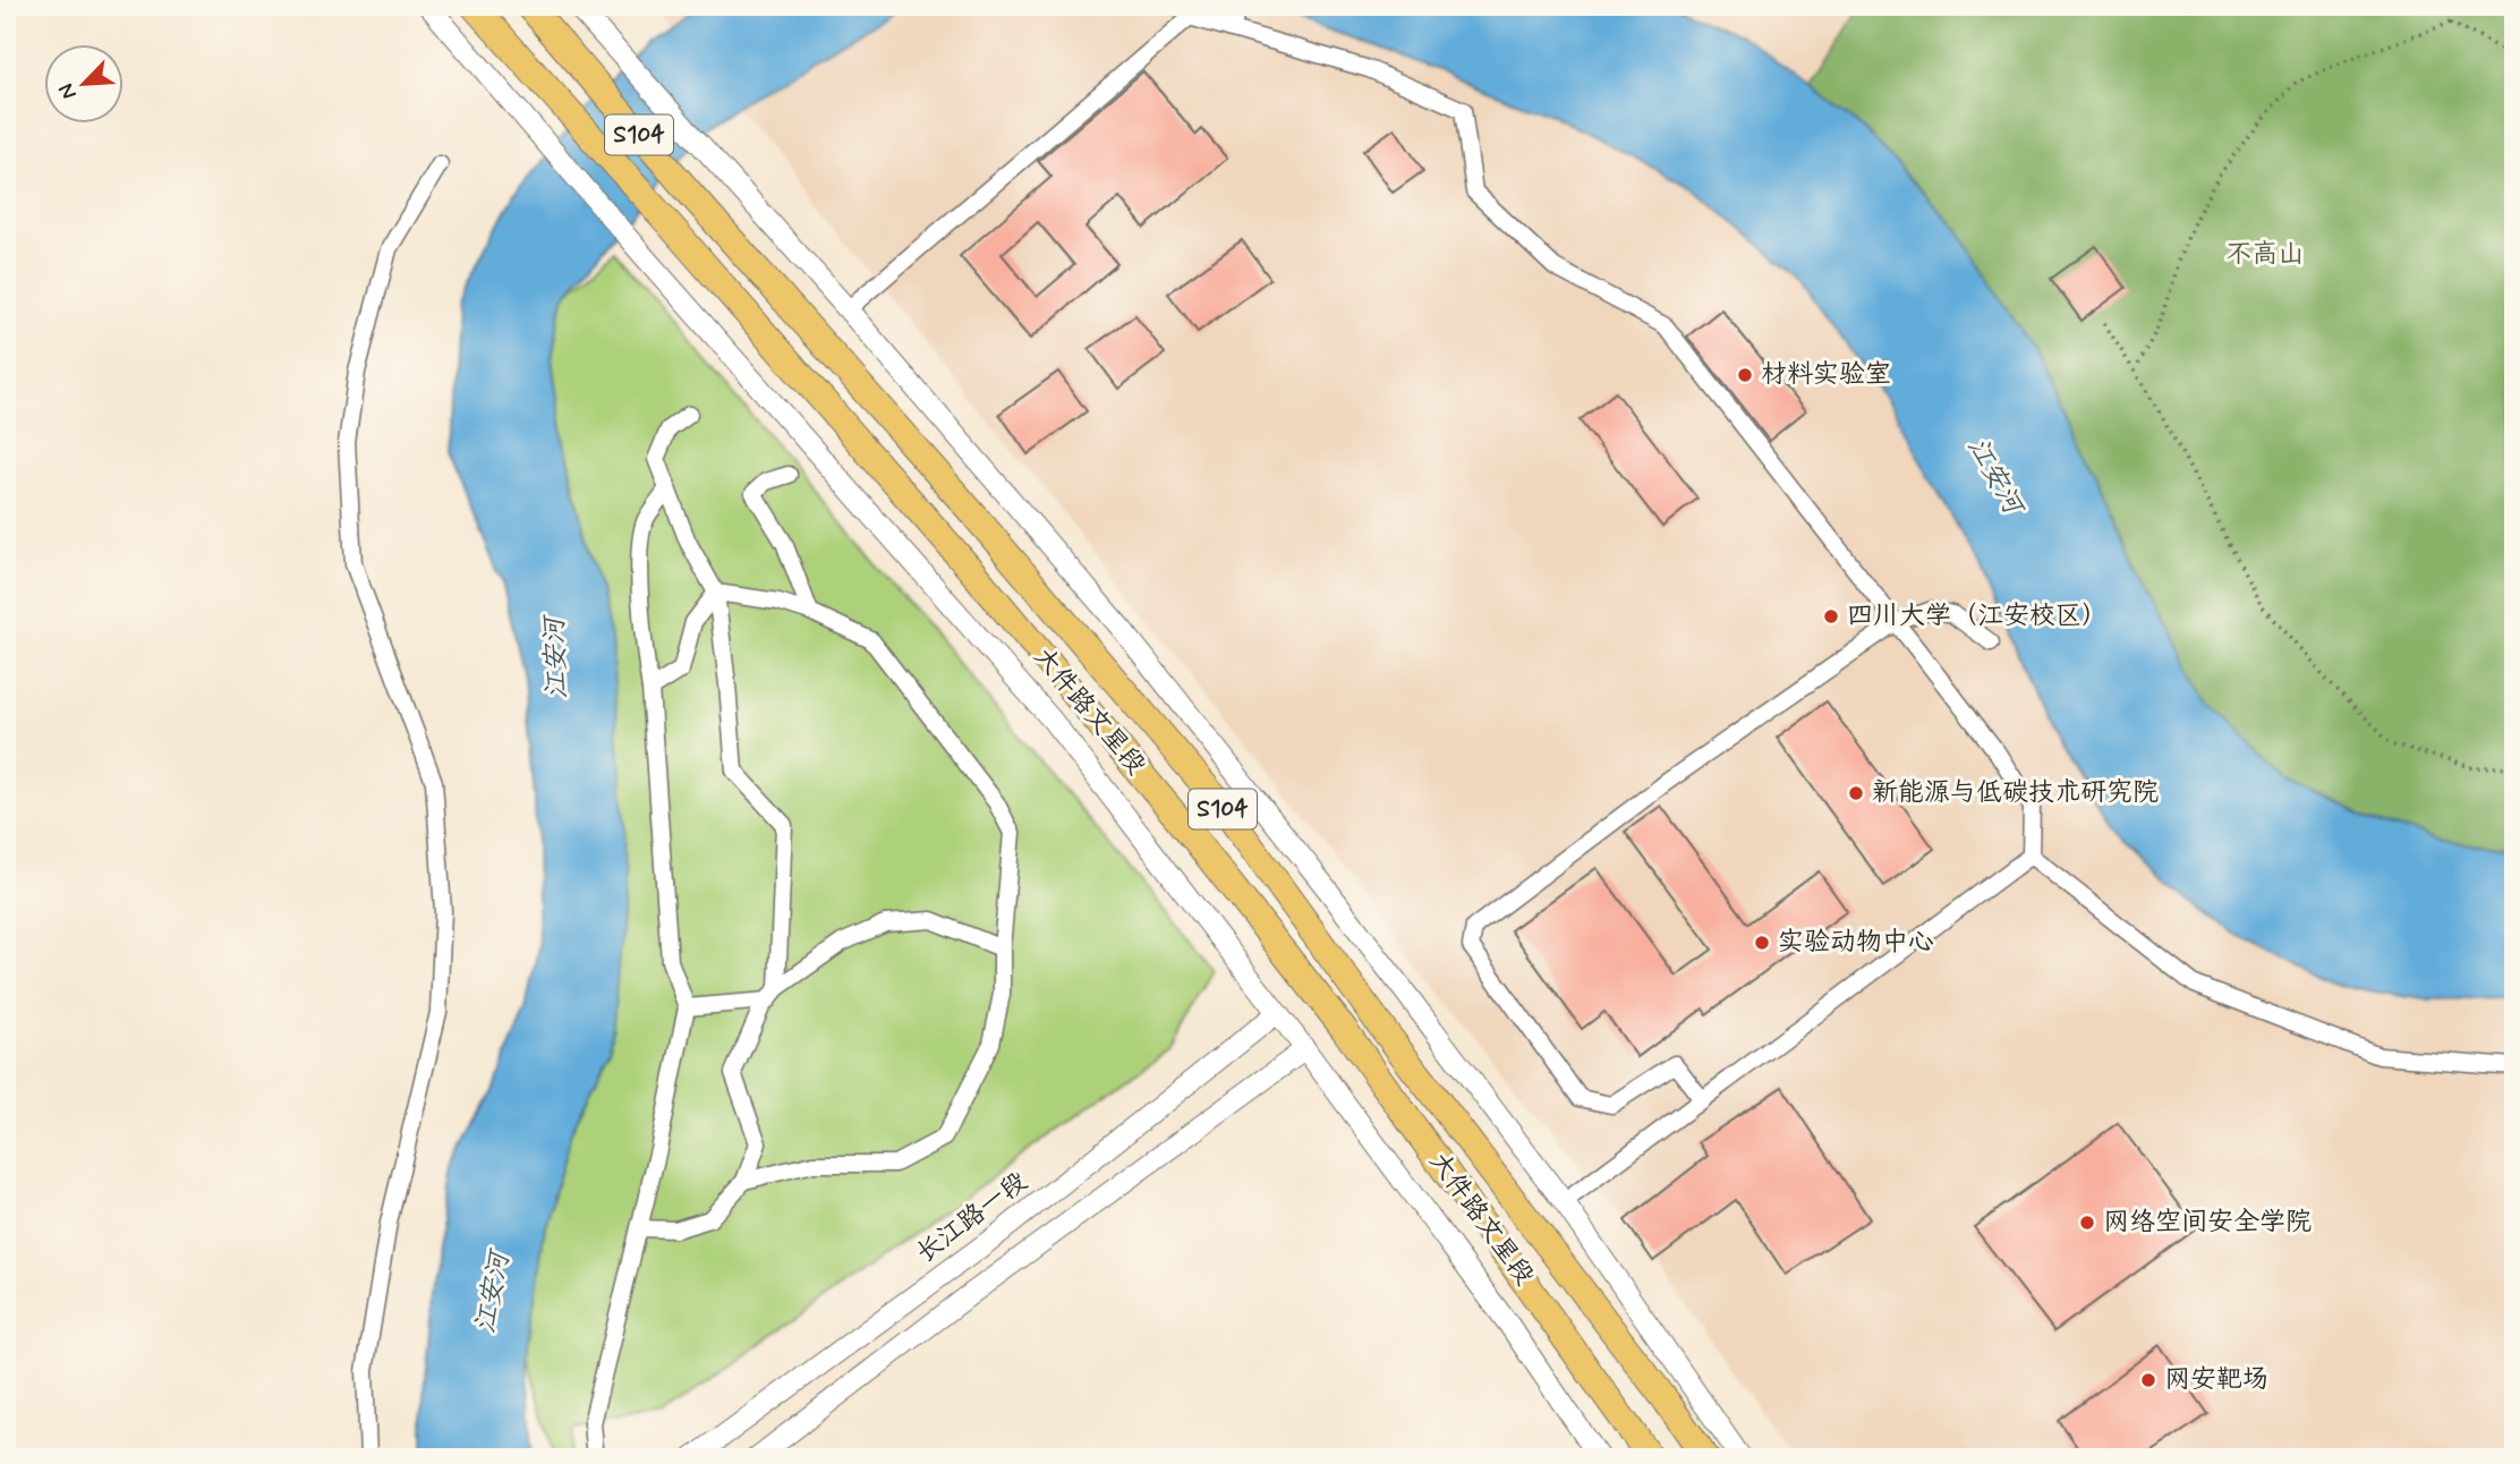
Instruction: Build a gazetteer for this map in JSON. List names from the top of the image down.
{
  "streets": {
    "main road": ["S104", "大件路文星段"],
    "street": ["长江路一段"]
  },
  "water": ["江安河"],
  "parks": ["不高山"],
  "places": [
    "材料实验室",
    "四川大学（江安校区）",
    "新能源与低碳技术研究院",
    "实验动物中心",
    "网络空间安全学院",
    "网安靶场"
  ],
  "north": "bottom left"
}
